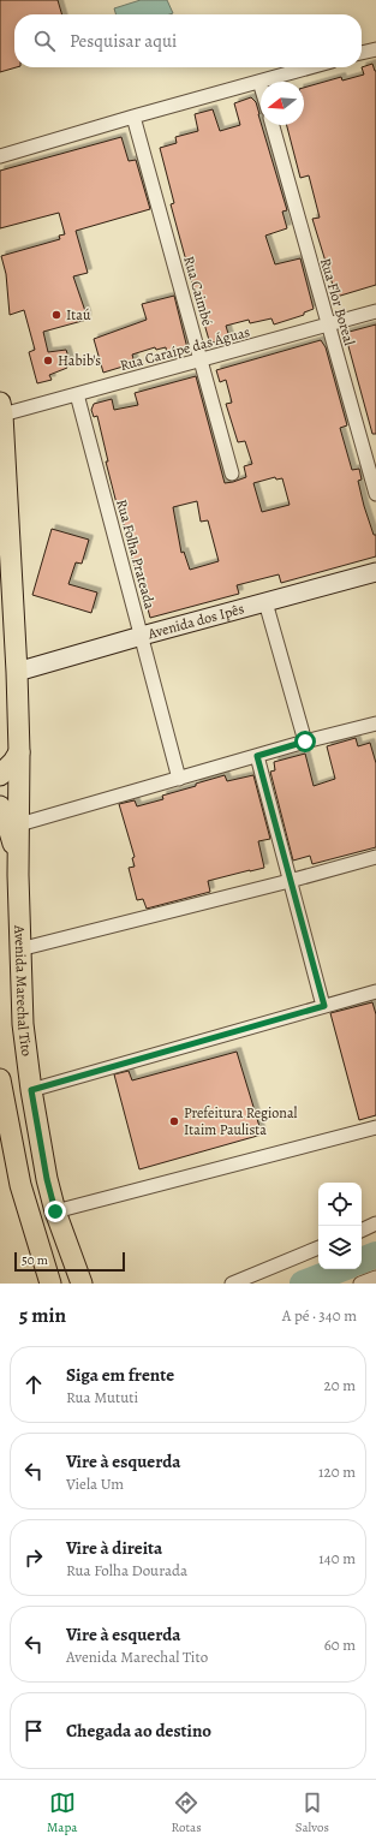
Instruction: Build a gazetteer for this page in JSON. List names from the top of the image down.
{
  "streets": {
    "main road": ["Avenida Marechal Tito"],
    "street": [
      "Rua Caimbé",
      "Rua Flor Boreal",
      "Rua Caraípe das Águas",
      "Rua Folha Prateada",
      "Avenida dos Ipês"
    ]
  },
  "crossings": [
    ["Rua Caimbé", "Rua Caraípe das Águas"],
    ["Rua Flor Boreal", "Rua Caraípe das Águas"],
    ["Rua Caraípe das Águas", "Rua Folha Prateada"],
    ["Rua Caraípe das Águas", "Avenida Marechal Tito"],
    ["Rua Folha Prateada", "Avenida dos Ipês"],
    ["Avenida dos Ipês", "Avenida Marechal Tito"]
  ],
  "places": ["Itaú", "Habib's", "Prefeitura Regional Itaim Paulista"],
  "scale_bar": "50 m",
  "north": "left",
  "page": {
    "search": "Pesquisar aqui",
    "scale": "50 m",
    "heading": ["5 min", "A pé · 340 m"],
    "list": [
      ["Siga em frente", "Rua Mututi", "20 m"],
      ["Vire à esquerda", "Viela Um", "120 m"],
      ["Vire à direita", "Rua Folha Dourada", "140 m"],
      ["Vire à esquerda", "Avenida Marechal Tito", "60 m"],
      "Chegada ao destino"
    ],
    "nav": ["Mapa", "Rotas", "Salvos"]
  }
}
